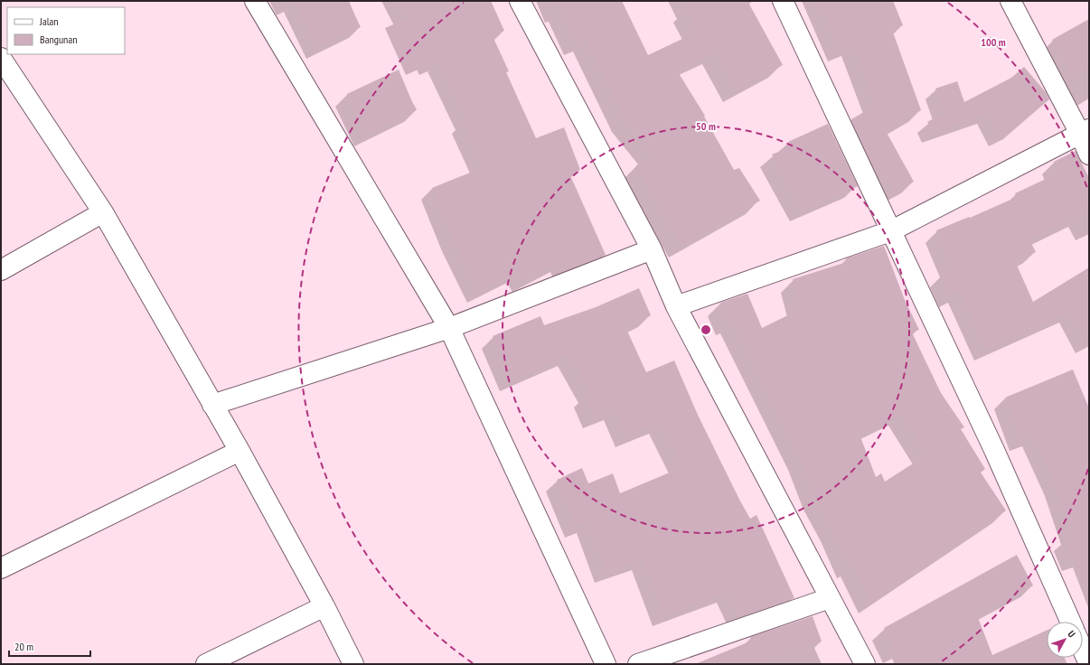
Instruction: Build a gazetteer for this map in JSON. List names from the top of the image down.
{
  "legend": ["Jalan", "Bangunan"],
  "scale_bar": "20 m",
  "north": "top right",
  "rings": ["100 m", "50 m"]
}
